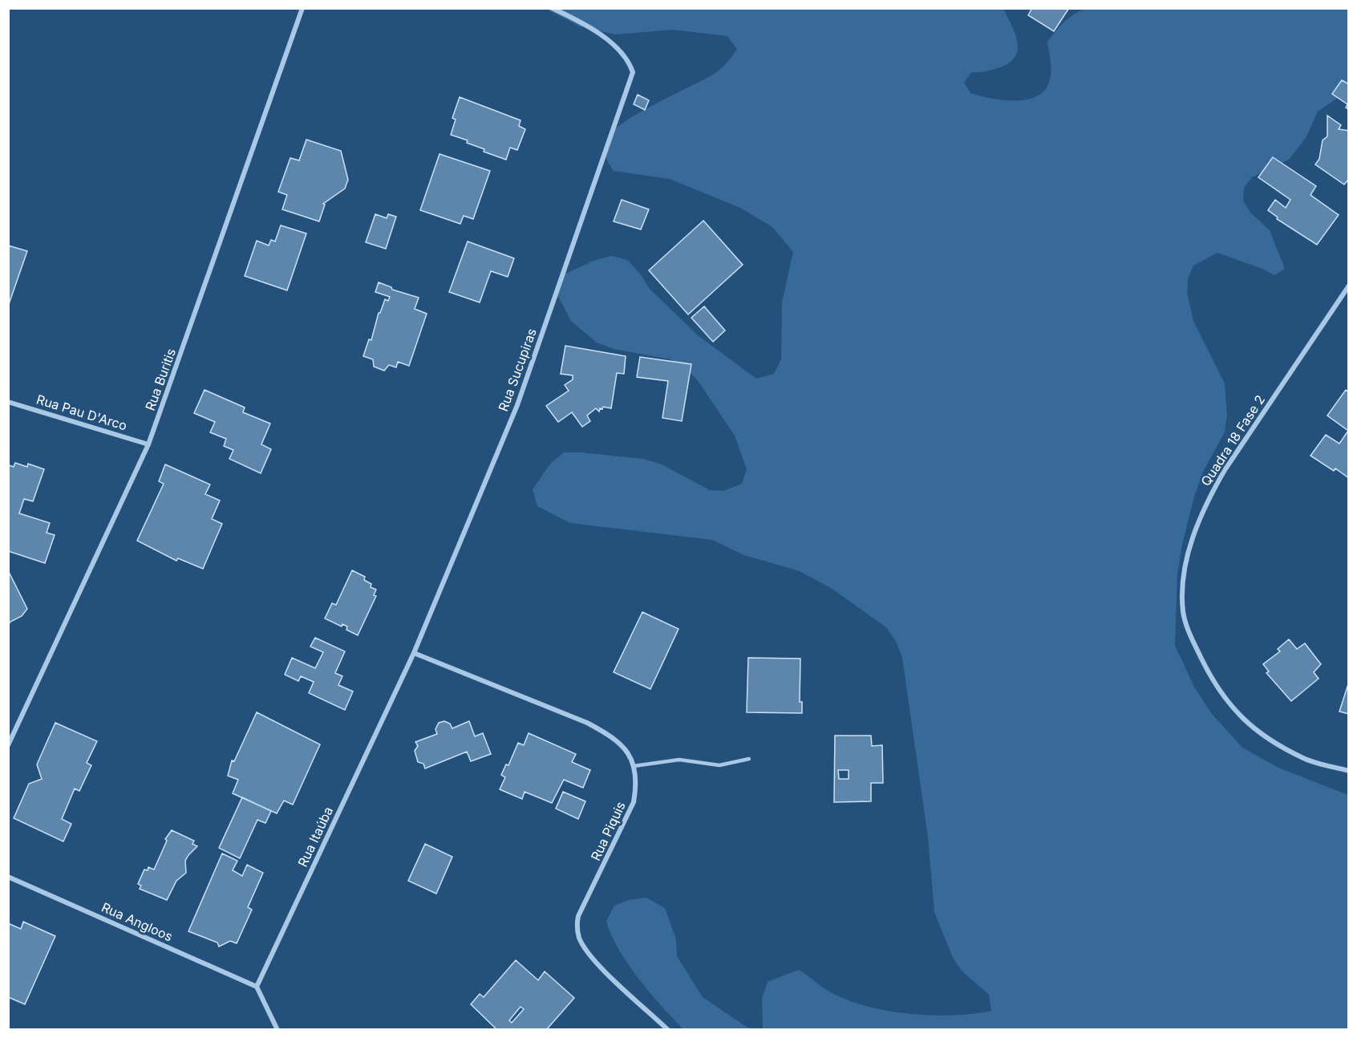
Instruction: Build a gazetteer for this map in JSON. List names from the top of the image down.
{
  "streets": {
    "street": [
      "Rua Sucupiras",
      "Rua Buritis",
      "Rua Pau D'Arco",
      "Quadra 18 Fase 2",
      "Rua Piquis",
      "Rua Itaúba",
      "Rua Angloos"
    ]
  },
  "crossings": [
    ["Rua Sucupiras", "Rua Piquis"],
    ["Rua Sucupiras", "Rua Itaúba"],
    ["Rua Buritis", "Rua Pau D'Arco"],
    ["Rua Piquis", "Rua Itaúba"],
    ["Rua Itaúba", "Rua Angloos"]
  ]
}
